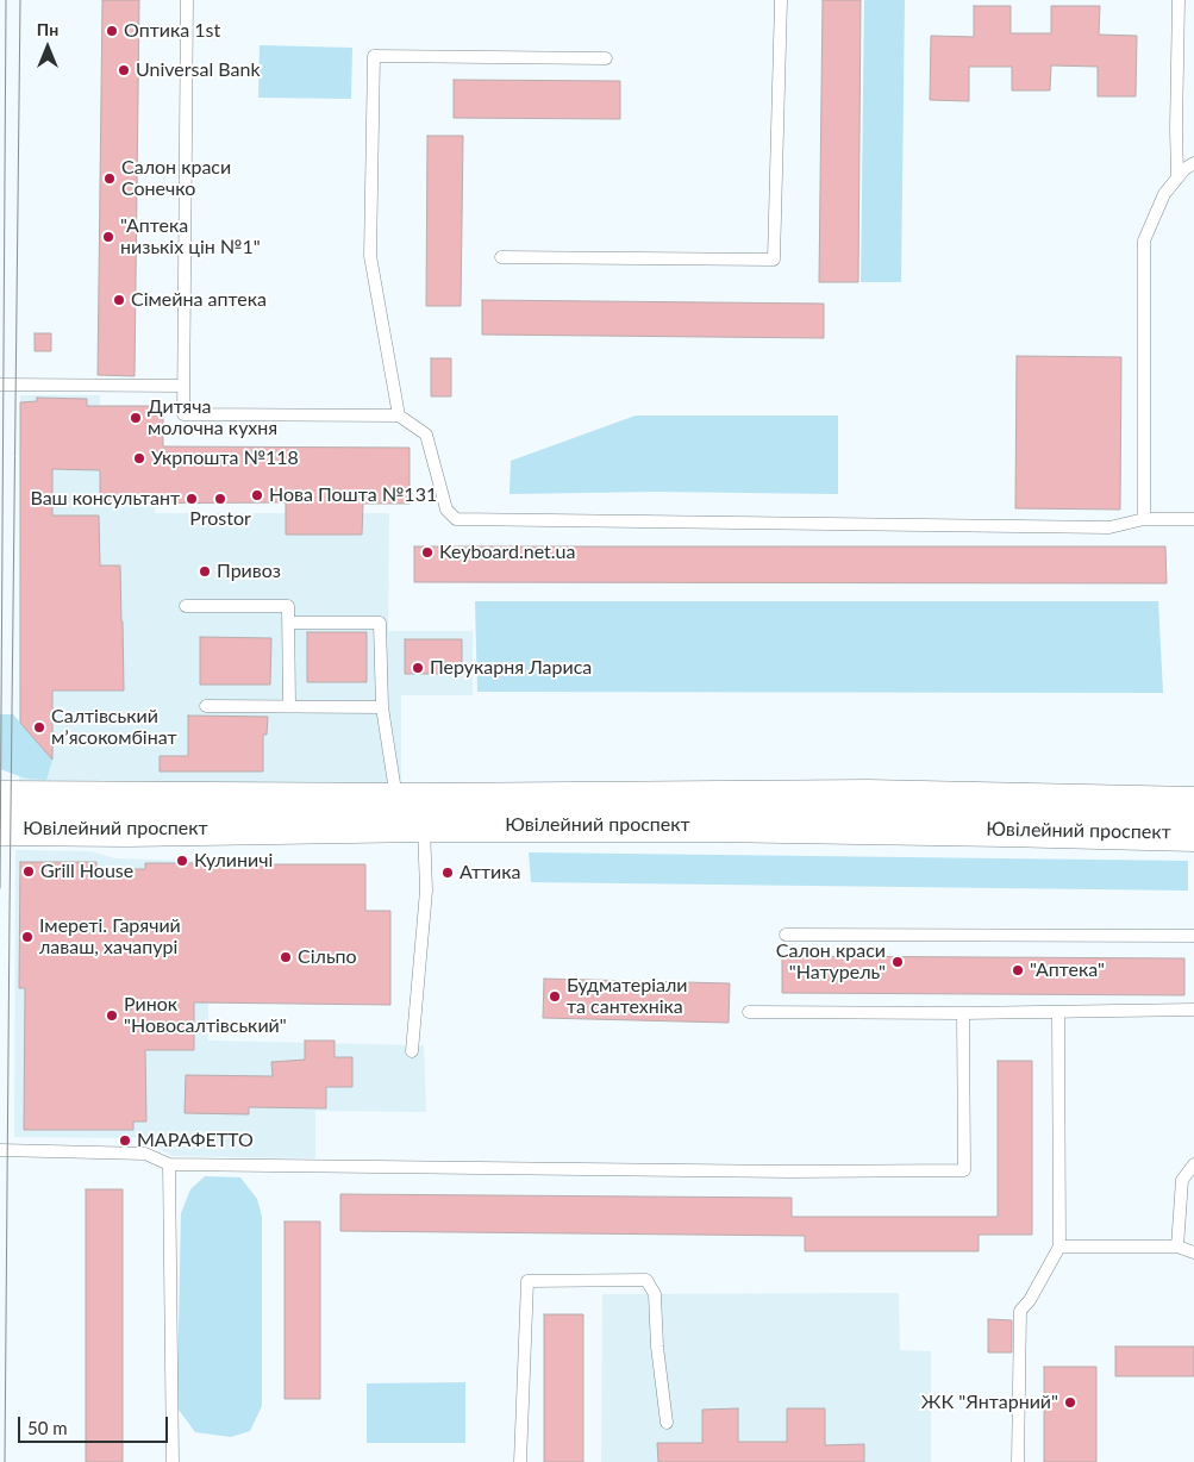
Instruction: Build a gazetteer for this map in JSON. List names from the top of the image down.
{
  "streets": {
    "main road": ["Ювілейний проспект"]
  },
  "places": [
    "Оптика 1st",
    "Universal Bank",
    "Салон краси Сонечко",
    "\"Аптека низькіх цін №1\"",
    "Сімейна аптека",
    "Дитяча молочна кухня",
    "Укрпошта №118",
    "Нова Пошта №131",
    "Ваш консультант",
    "Prostor",
    "Keyboard.net.ua",
    "Привоз",
    "Перукарня Лариса",
    "Салтівський мʼясокомбінат",
    "Кулиничі",
    "Grill House",
    "Аттика",
    "Імереті. Гарячий лаваш, хачапурі",
    "Сільпо",
    "Салон краси \"Натурель\"",
    "\"Аптека\"",
    "Будматеріали та сантехніка",
    "Ринок \"Новосалтівський\"",
    "МАРАФЕТТО",
    "ЖК \"Янтарний\""
  ],
  "scale_bar": "50 m",
  "north": "top"
}
